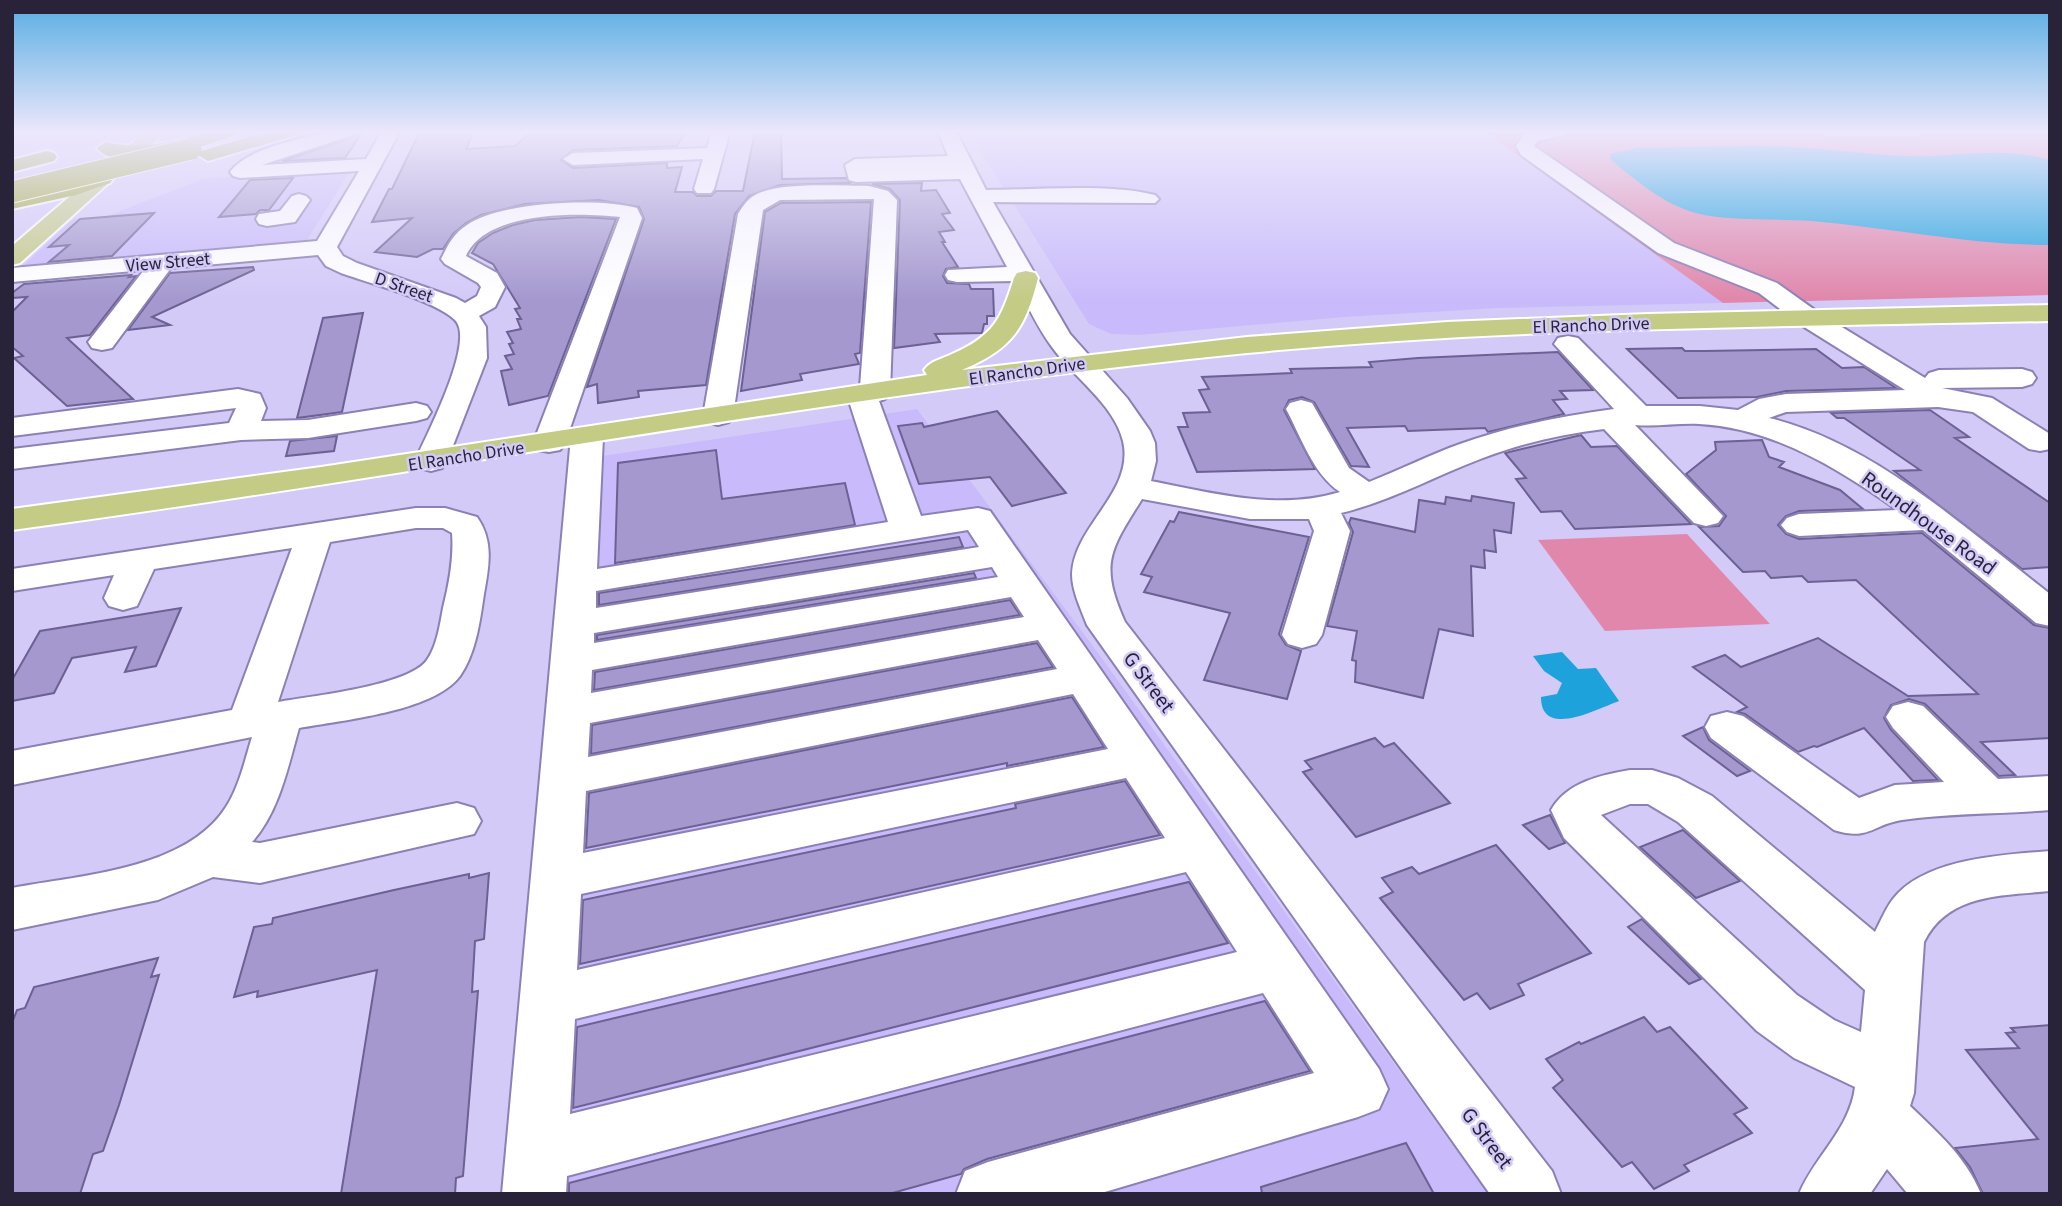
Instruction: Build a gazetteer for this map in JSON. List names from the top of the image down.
{
  "streets": {
    "main road": ["El Rancho Drive"],
    "street": [
      "View Street",
      "D Street",
      "Roundhouse Road",
      "G Street"
    ]
  },
  "crossings": [
    ["View Street", "D Street"],
    ["El Rancho Drive", "G Street"],
    ["Roundhouse Road", "G Street"]
  ]
}
